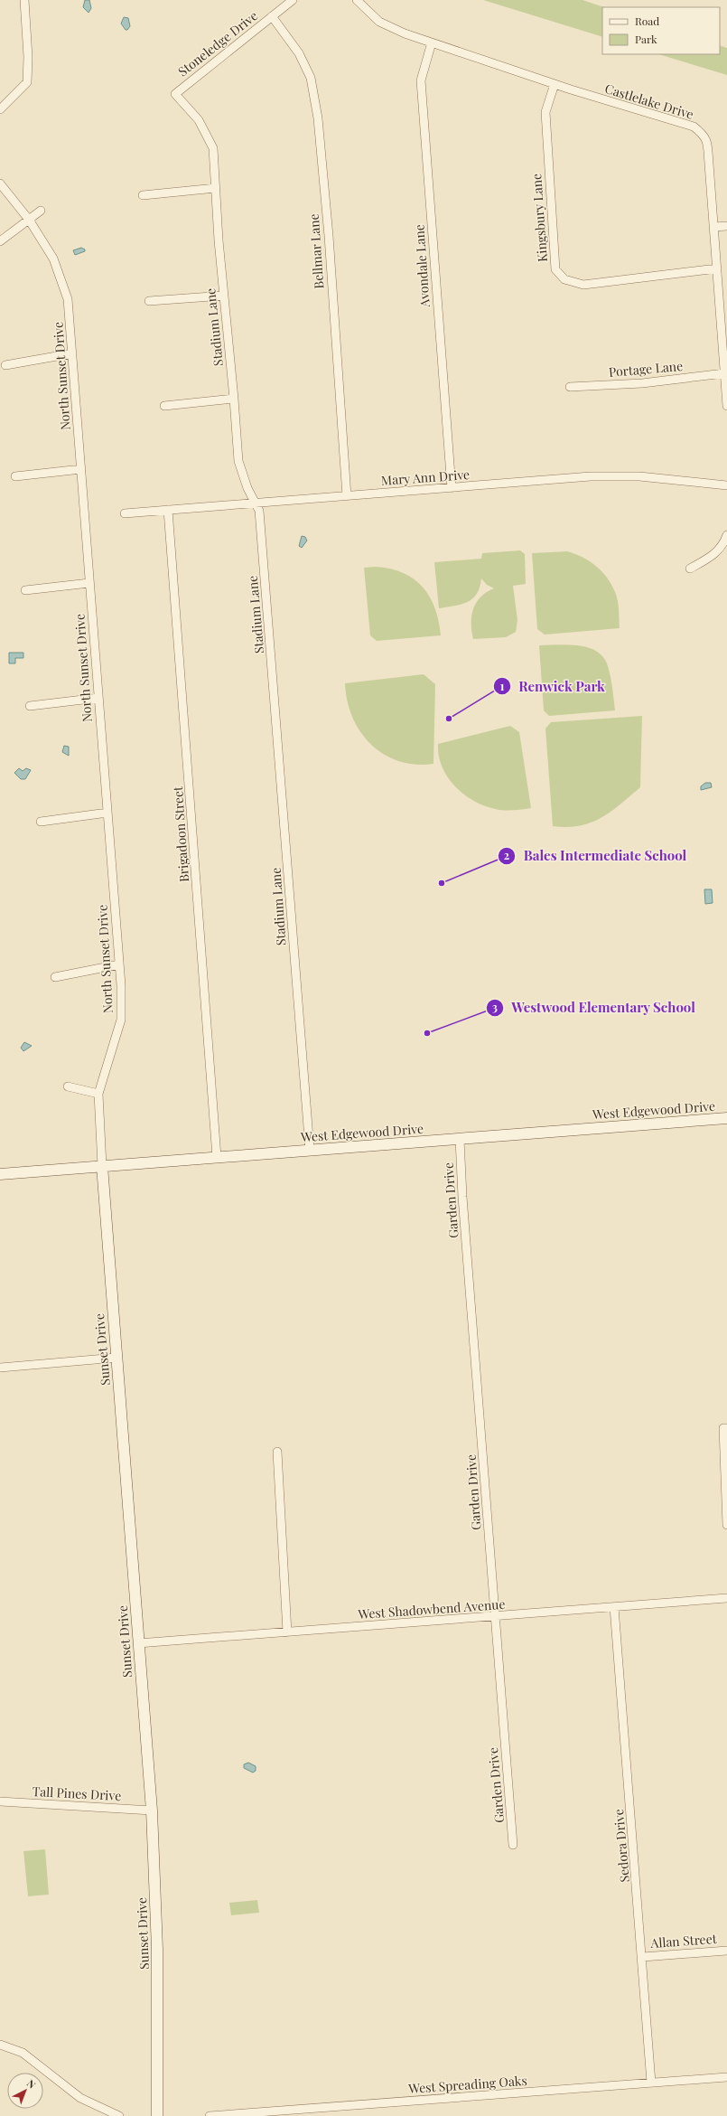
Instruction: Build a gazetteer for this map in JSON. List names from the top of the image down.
{
  "streets": {
    "street": [
      "Stoneledge Drive",
      "Castlelake Drive",
      "Kingsbury Lane",
      "Bellmar Lane",
      "Avondale Lane",
      "Stadium Lane",
      "Portage Lane",
      "North Sunset Drive",
      "Mary Ann Drive",
      "Brigadoon Street",
      "West Edgewood Drive",
      "Garden Drive",
      "Sunset Drive",
      "West Shadowbend Avenue",
      "Tall Pines Drive",
      "Sedora Drive",
      "Allan Street",
      "West Spreading Oaks"
    ]
  },
  "crossings": [
    ["Stoneledge Drive", "Bellmar Lane"],
    ["Stoneledge Drive", "Stadium Lane"],
    ["Castlelake Drive", "Kingsbury Lane"],
    ["Castlelake Drive", "Avondale Lane"],
    ["Castlelake Drive", "Portage Lane"],
    ["Bellmar Lane", "Mary Ann Drive"],
    ["Avondale Lane", "Mary Ann Drive"],
    ["Stadium Lane", "Mary Ann Drive"],
    ["Stadium Lane", "West Edgewood Drive"],
    ["North Sunset Drive", "West Edgewood Drive"],
    ["North Sunset Drive", "Sunset Drive"],
    ["Mary Ann Drive", "Brigadoon Street"],
    ["Brigadoon Street", "West Edgewood Drive"],
    ["West Edgewood Drive", "Garden Drive"],
    ["West Edgewood Drive", "Sunset Drive"],
    ["Garden Drive", "West Shadowbend Avenue"],
    ["Sunset Drive", "West Shadowbend Avenue"],
    ["Sunset Drive", "Tall Pines Drive"],
    ["West Shadowbend Avenue", "Sedora Drive"],
    ["Sedora Drive", "Allan Street"],
    ["Sedora Drive", "West Spreading Oaks"]
  ],
  "places": ["Renwick Park", "Bales Intermediate School", "Westwood Elementary School"],
  "legend": ["Road", "Park"],
  "north": "top right"
}
